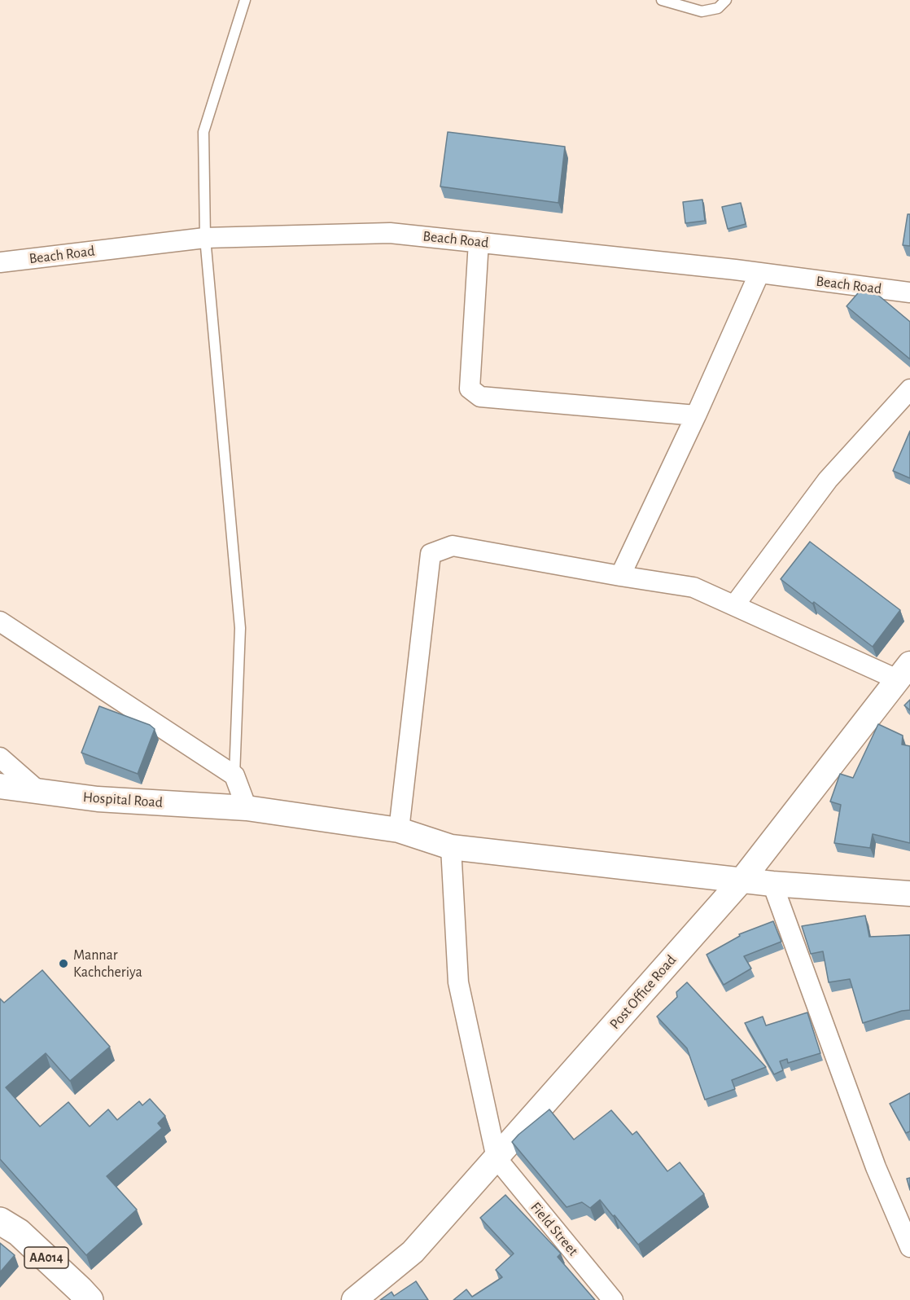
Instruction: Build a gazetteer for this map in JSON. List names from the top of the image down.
{
  "streets": {
    "highway": ["AA014"],
    "street": [
      "Beach Road",
      "Hospital Road",
      "Post Office Road",
      "Field Street"
    ]
  },
  "crossings": [
    ["Hospital Road", "Post Office Road"],
    ["Post Office Road", "Field Street"]
  ],
  "places": ["Mannar Kachcheriya"]
}
